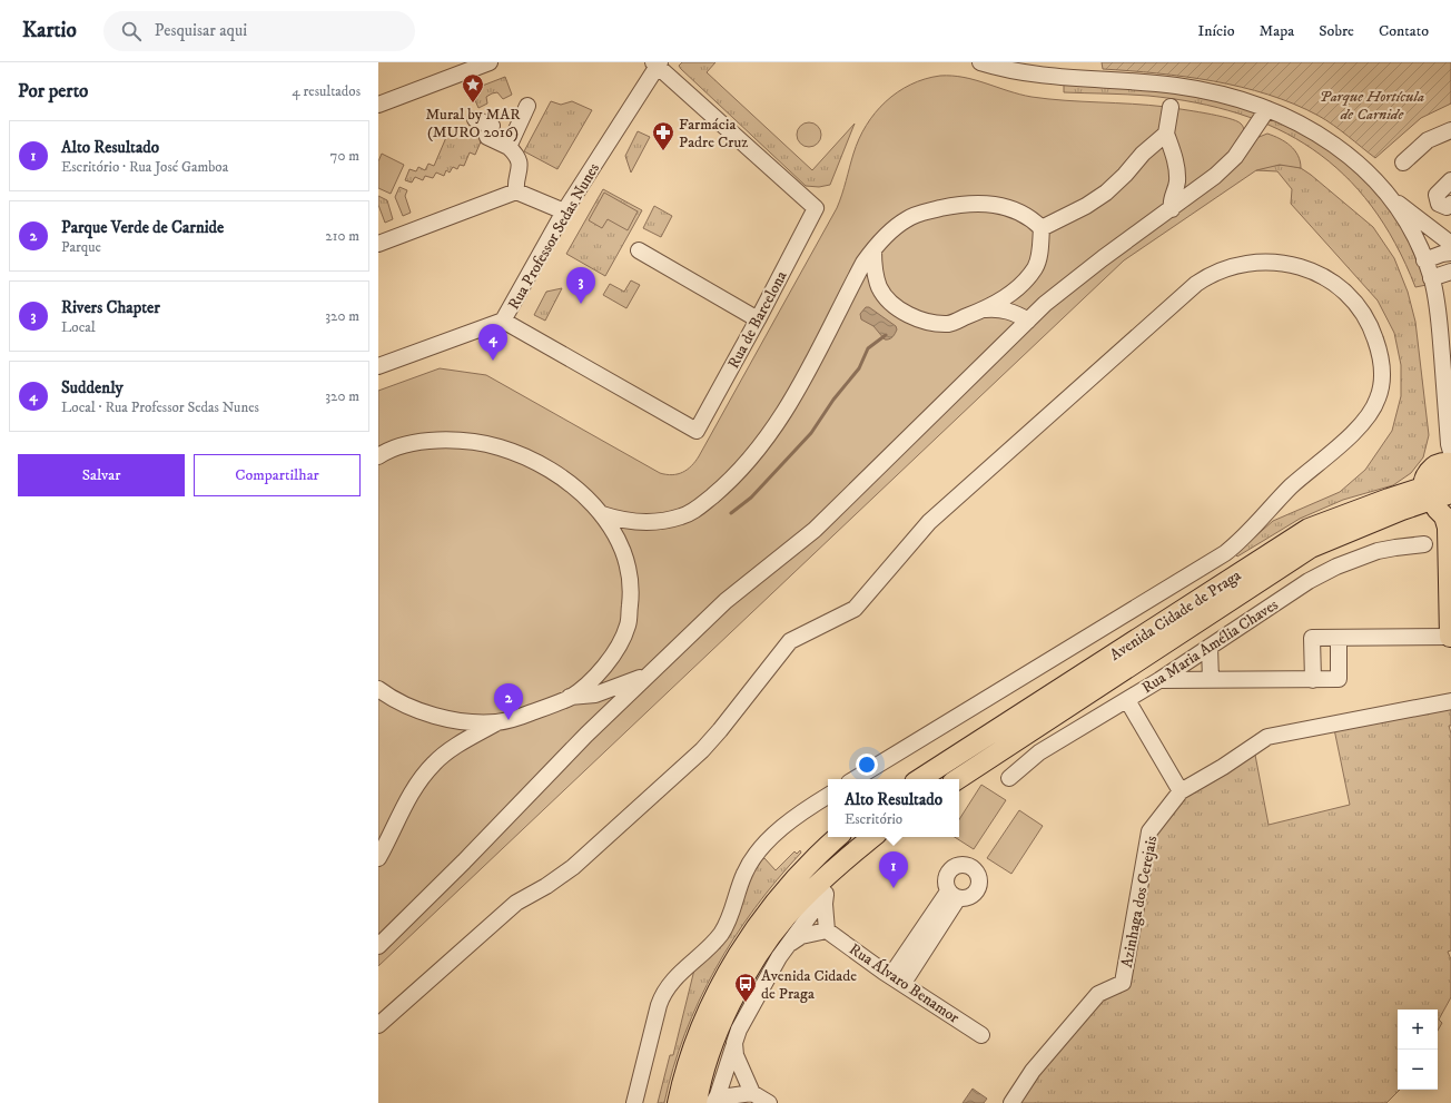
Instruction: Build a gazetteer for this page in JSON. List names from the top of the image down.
{
  "streets": {
    "main road": ["Avenida Cidade de Praga"],
    "street": [
      "Rua Professor Sedas Nunes",
      "Rua de Barcelona",
      "Rua Maria Amélia Chaves",
      "Azinhaga dos Cerejais",
      "Rua Álvaro Benamor"
    ]
  },
  "crossings": [
    ["Rua Professor Sedas Nunes", "Rua de Barcelona"]
  ],
  "parks": ["Parque Hortícula de Carnide"],
  "places": {
    "place": ["Mural by MAR (MURO 2016)"],
    "pharmacy": ["Farmácia Padre Cruz"],
    "bus stop": ["Avenida Cidade de Praga"]
  },
  "page": {
    "header": "Kartio",
    "search": "Pesquisar aqui",
    "nav": [
      "Início",
      "Mapa",
      "Sobre",
      "Contato"
    ],
    "heading": ["Por perto", "4 resultados"],
    "list": [
      {
        "mark": "1",
        "name": "Alto Resultado",
        "note": "Escritório · Rua José Gamboa",
        "value": "70 m"
      },
      {
        "mark": "2",
        "name": "Parque Verde de Carnide",
        "note": "Parque",
        "value": "210 m"
      },
      {
        "mark": "3",
        "name": "Rivers Chapter",
        "note": "Local",
        "value": "320 m"
      },
      {
        "mark": "4",
        "name": "Suddenly",
        "note": "Local · Rua Professor Sedas Nunes",
        "value": "320 m"
      }
    ],
    "pins": [
      "3",
      "4",
      "2",
      "1"
    ],
    "buttons": ["Salvar", "Compartilhar"],
    "popup": ["Alto Resultado", "Escritório"],
    "map_buttons": ["+", "−"]
  }
}
